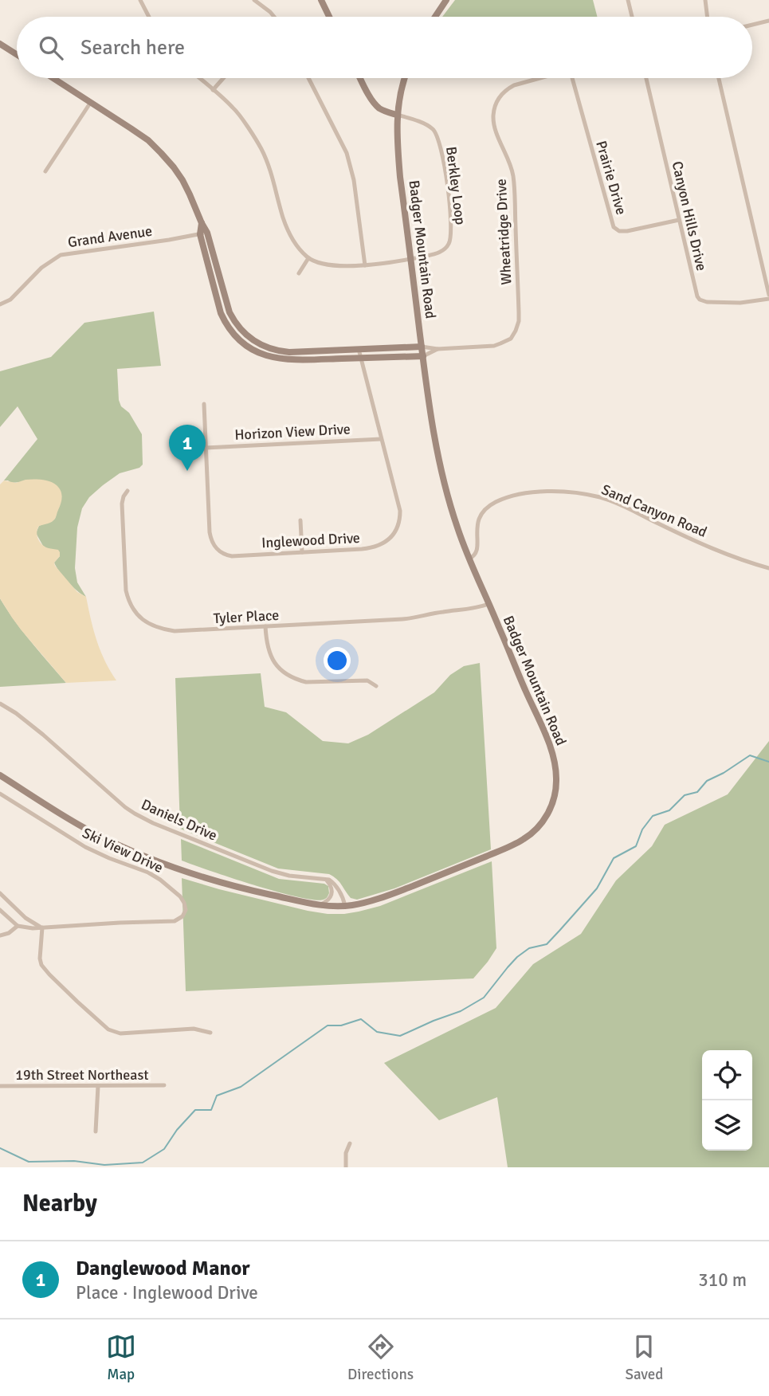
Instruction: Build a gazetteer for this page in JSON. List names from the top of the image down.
{
  "streets": {
    "main road": ["Badger Mountain Road"],
    "street": [
      "Prairie Drive",
      "Berkley Loop",
      "Canyon Hills Drive",
      "Wheatridge Drive",
      "Grand Avenue",
      "Horizon View Drive",
      "Sand Canyon Road",
      "Inglewood Drive",
      "Tyler Place",
      "Daniels Drive",
      "Ski View Drive",
      "19th Street Northeast"
    ]
  },
  "crossings": [
    ["Prairie Drive", "Canyon Hills Drive"],
    ["Berkley Loop", "Badger Mountain Road"],
    ["Wheatridge Drive", "Badger Mountain Road"],
    ["Badger Mountain Road", "Sand Canyon Road"],
    ["Badger Mountain Road", "Tyler Place"],
    ["Badger Mountain Road", "Daniels Drive"],
    ["Horizon View Drive", "Inglewood Drive"]
  ],
  "page": {
    "search": "Search here",
    "pins": "1",
    "heading": "Nearby",
    "list": [
      {
        "mark": "1",
        "name": "Danglewood Manor",
        "note": "Place · Inglewood Drive",
        "value": "310 m"
      }
    ],
    "nav": ["Map", "Directions", "Saved"]
  }
}
